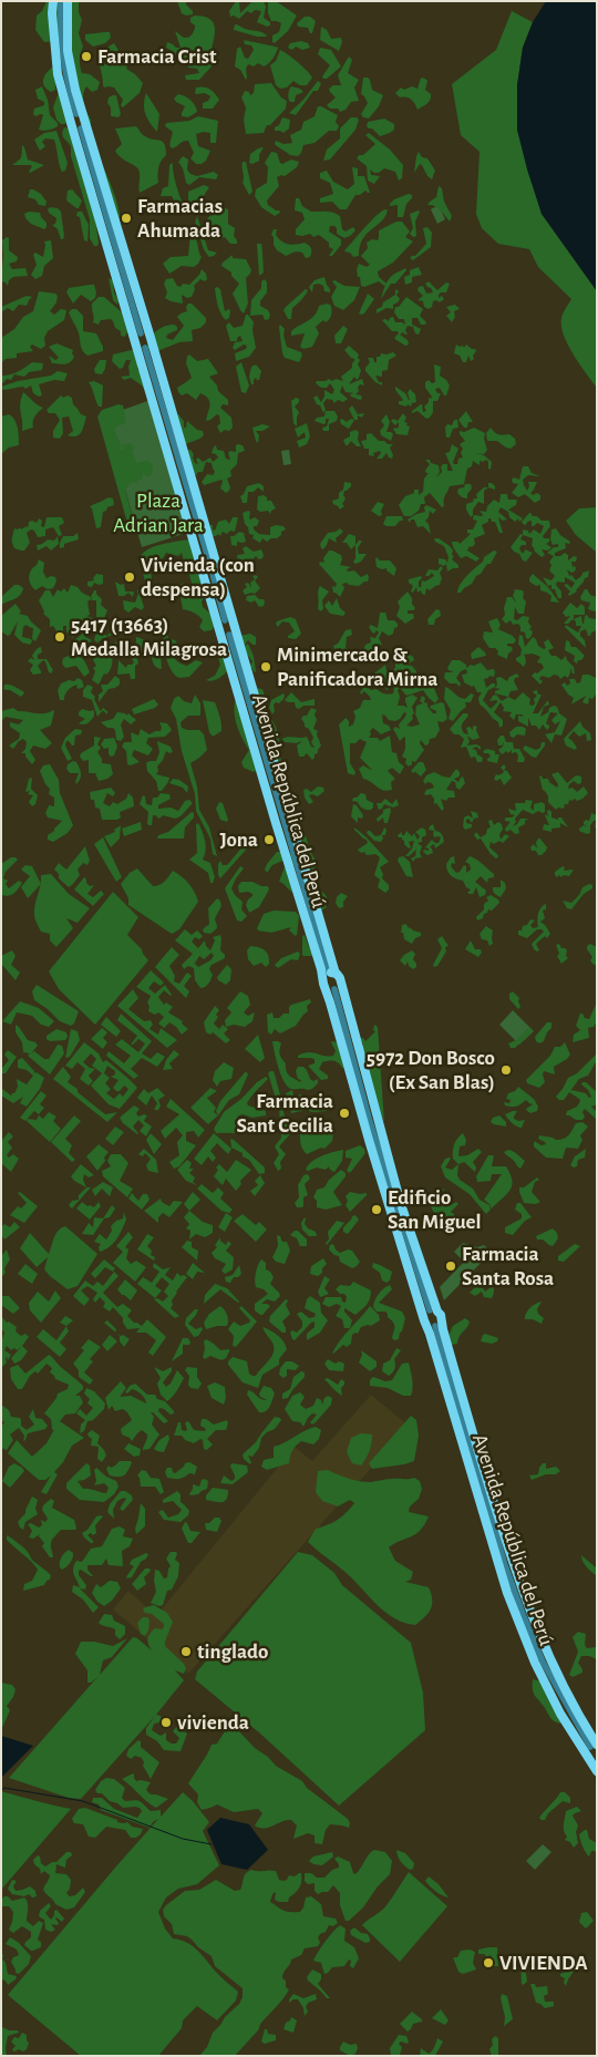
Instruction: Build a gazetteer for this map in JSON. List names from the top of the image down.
{
  "streets": {
    "highway": ["Avenida República del Perú"]
  },
  "parks": ["Plaza Adrian Jara"],
  "places": [
    "Farmacia Crist",
    "Farmacias Ahumada",
    "Vivienda (con despensa)",
    "5417 (13663) Medalla Milagrosa",
    "Minimercado & Panificadora Mirna",
    "Jona",
    "5972 Don Bosco (Ex San Blas)",
    "Farmacia Sant Cecilia",
    "Edificio San Miguel",
    "Farmacia Santa Rosa",
    "tinglado",
    "vivienda",
    "VIVIENDA"
  ]
}
